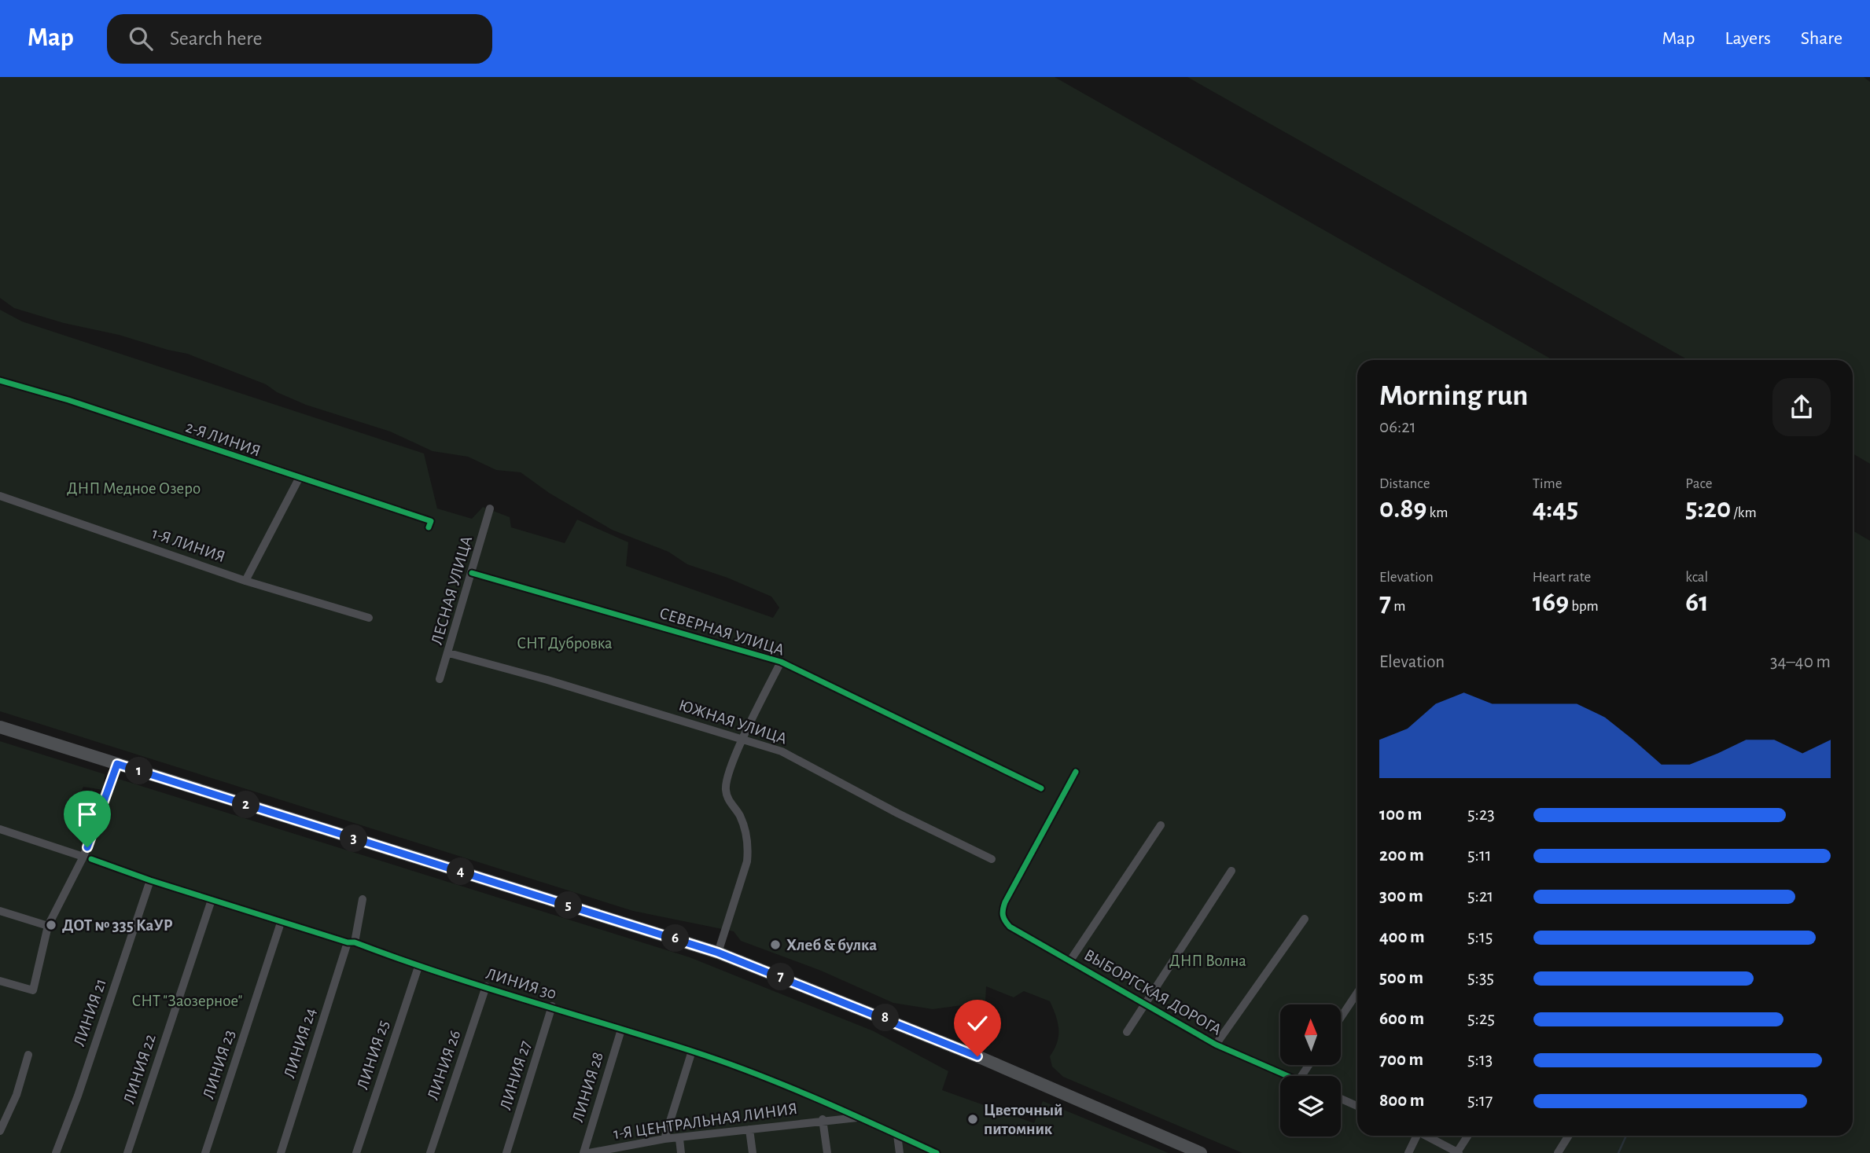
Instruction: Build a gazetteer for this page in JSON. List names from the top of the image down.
{
  "streets": {
    "street": [
      "2-Я ЛИНИЯ",
      "1-Я ЛИНИЯ",
      "ЛЕСНАЯ УЛИЦА",
      "СЕВЕРНАЯ УЛИЦА",
      "ЮЖНАЯ УЛИЦА",
      "ЛИНИЯ 30",
      "ВЫБОРГСКАЯ ДОРОГА",
      "ЛИНИЯ 21",
      "ЛИНИЯ 24",
      "ЛИНИЯ 25",
      "ЛИНИЯ 23",
      "ЛИНИЯ 26",
      "ЛИНИЯ 22",
      "ЛИНИЯ 27",
      "ЛИНИЯ 28",
      "1-Я ЦЕНТРАЛЬНАЯ ЛИНИЯ"
    ]
  },
  "crossings": [
    ["ЛЕСНАЯ УЛИЦА", "СЕВЕРНАЯ УЛИЦА"],
    ["ЛЕСНАЯ УЛИЦА", "ЮЖНАЯ УЛИЦА"],
    ["ЛИНИЯ 30", "ЛИНИЯ 21"],
    ["ЛИНИЯ 30", "ЛИНИЯ 24"],
    ["ЛИНИЯ 30", "ЛИНИЯ 25"],
    ["ЛИНИЯ 30", "ЛИНИЯ 23"],
    ["ЛИНИЯ 30", "ЛИНИЯ 26"],
    ["ЛИНИЯ 30", "ЛИНИЯ 22"],
    ["ЛИНИЯ 30", "ЛИНИЯ 27"],
    ["ЛИНИЯ 30", "ЛИНИЯ 28"],
    ["ЛИНИЯ 30", "1-Я ЦЕНТРАЛЬНАЯ ЛИНИЯ"]
  ],
  "parks": [
    "ДНП Медное Озеро",
    "СНТ Дубровка",
    "ДНП Волна",
    "СНТ \"Заозерное\""
  ],
  "places": ["ДОТ № 335 КаУР", "Хлеб & булка", "Цветочный питомник"],
  "north": "top",
  "page": {
    "header": "Map",
    "search": "Search here",
    "nav": ["Map", "Layers", "Share"],
    "heading": ["Morning run", "06:21"],
    "stats": [
      ["Distance", "0.89 km"],
      ["Time", "4:45"],
      ["Pace", "5:20 /km"],
      ["Elevation", "7 m"],
      ["Heart rate", "169 bpm"],
      ["kcal", "61"]
    ],
    "chart": ["Elevation", "34–40 m"],
    "pins": [
      "1",
      "2",
      "3",
      "4",
      "5",
      "6",
      "7",
      "8"
    ],
    "list": [
      {
        "name": "100 m",
        "note": "5:23"
      },
      {
        "name": "200 m",
        "note": "5:11"
      },
      {
        "name": "300 m",
        "note": "5:21"
      },
      {
        "name": "400 m",
        "note": "5:15"
      },
      {
        "name": "500 m",
        "note": "5:35"
      },
      {
        "name": "600 m",
        "note": "5:25"
      },
      {
        "name": "700 m",
        "note": "5:13"
      },
      {
        "name": "800 m",
        "note": "5:17"
      }
    ]
  }
}
